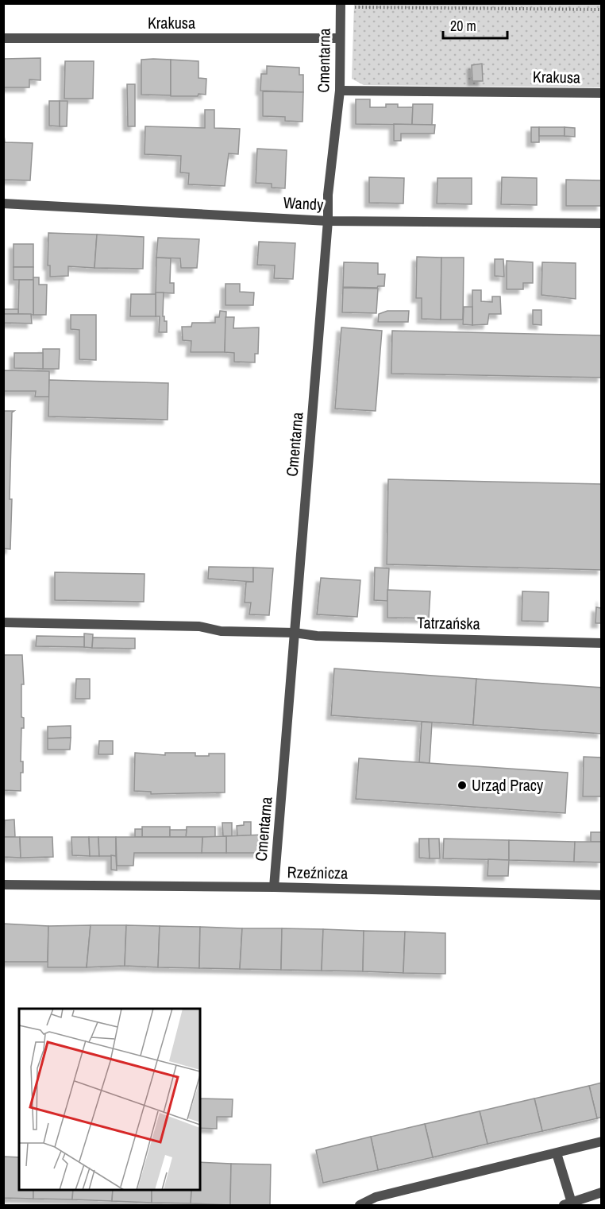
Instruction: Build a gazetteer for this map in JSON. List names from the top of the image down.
{
  "streets": {
    "street": [
      "Krakusa",
      "Cmentarna",
      "Wandy",
      "Tatrzańska",
      "Rzeźnicza"
    ]
  },
  "crossings": [
    ["Krakusa", "Cmentarna"],
    ["Cmentarna", "Wandy"],
    ["Cmentarna", "Tatrzańska"],
    ["Cmentarna", "Rzeźnicza"]
  ],
  "places": ["Urząd Pracy"],
  "scale_bar": "20 m"
}
